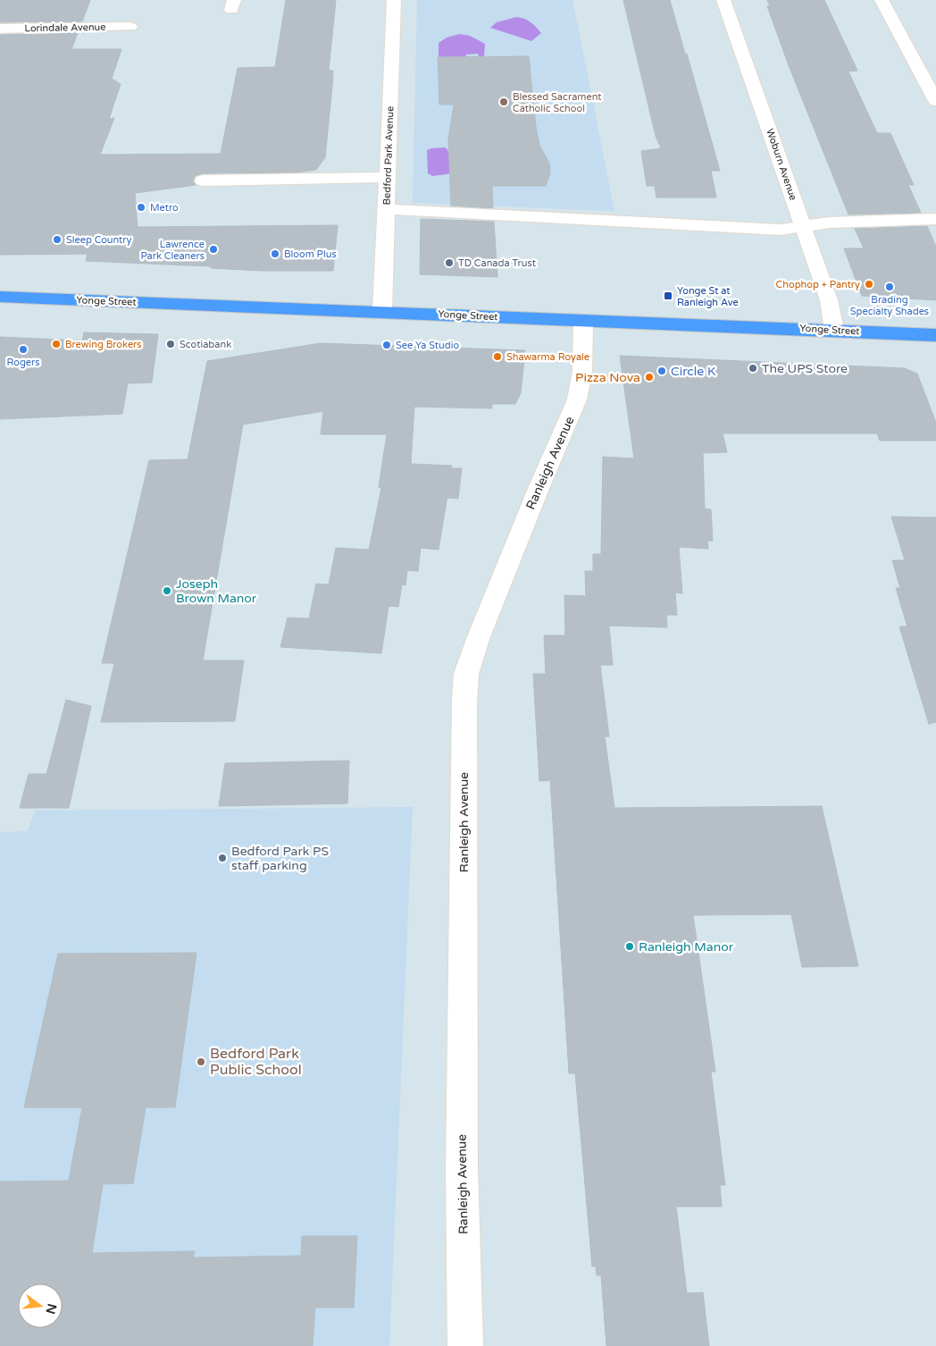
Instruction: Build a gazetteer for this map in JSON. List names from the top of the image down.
{
  "streets": {
    "main road": ["Yonge Street"],
    "street": [
      "Lorindale Avenue",
      "Bedford Park Avenue",
      "Woburn Avenue",
      "Ranleigh Avenue"
    ]
  },
  "crossings": [
    ["Bedford Park Avenue", "Yonge Street"],
    ["Woburn Avenue", "Yonge Street"],
    ["Yonge Street", "Ranleigh Avenue"]
  ],
  "places": {
    "other": [
      "Blessed Sacrament Catholic School",
      "Metro",
      "Sleep Country",
      "Lawrence Park Cleaners",
      "Bloom Plus",
      "TD Canada Trust",
      "Chophop + Pantry",
      "Brading Specialty Shades",
      "Brewing Brokers",
      "Scotiabank",
      "See Ya Studio",
      "Rogers",
      "Shawarma Royale",
      "The UPS Store",
      "Circle K",
      "Pizza Nova",
      "Joseph Brown Manor",
      "Bedford Park PS staff parking",
      "Ranleigh Manor",
      "Bedford Park Public School"
    ],
    "transit": ["Yonge St at Ranleigh Ave"]
  },
  "north": "right"
}
